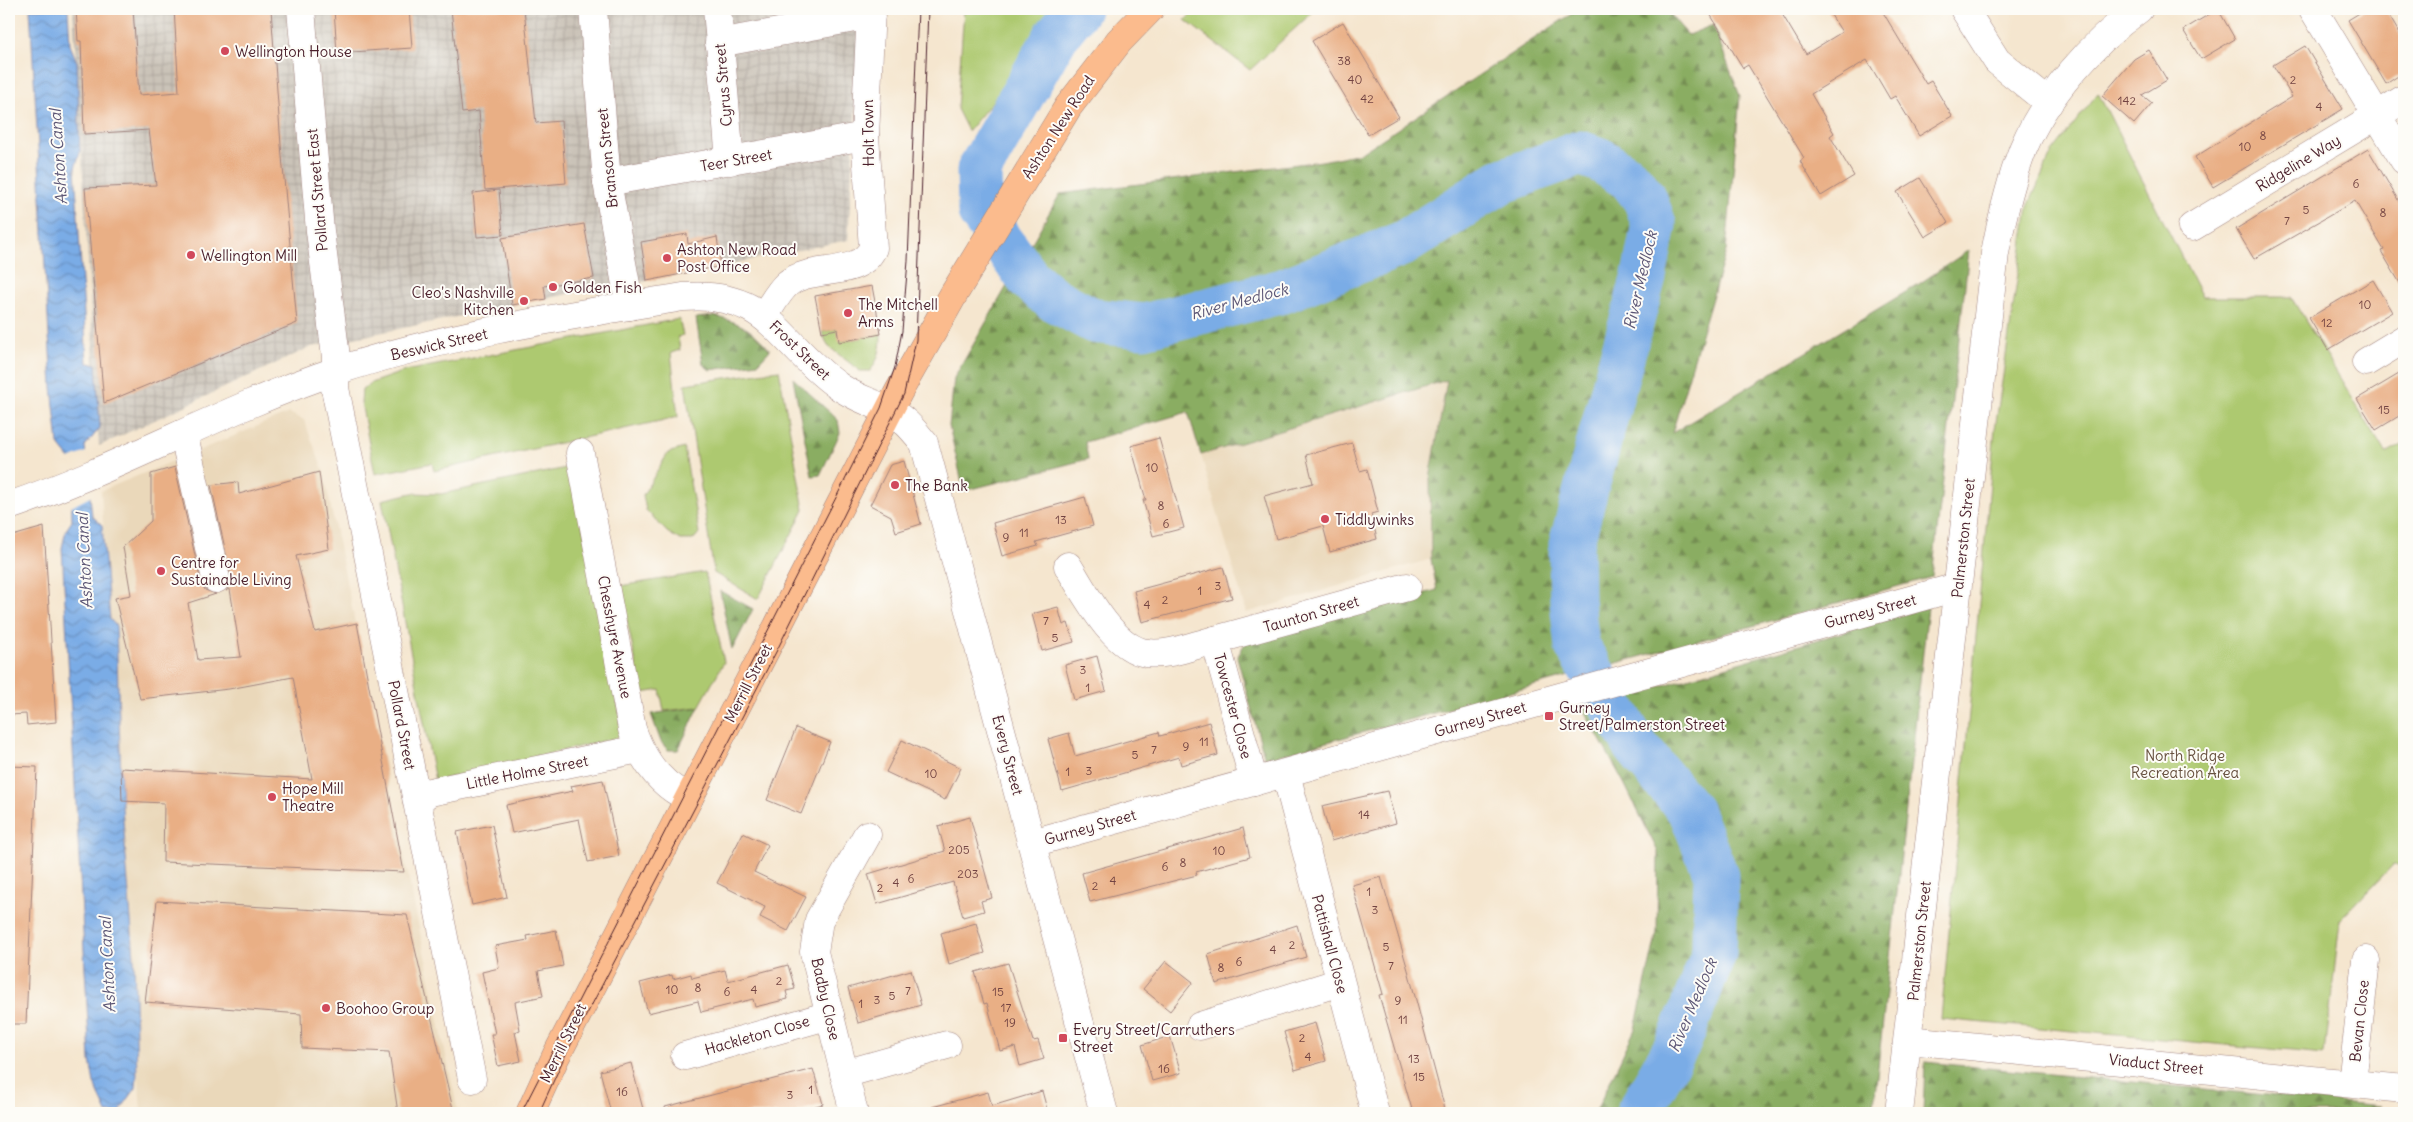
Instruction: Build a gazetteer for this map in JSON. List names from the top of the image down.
{
  "streets": {
    "main road": ["Ashton New Road", "Merrill Street"],
    "street": [
      "Cyrus Street",
      "Holt Town",
      "Branson Street",
      "Teer Street",
      "Ridgeline Way",
      "Pollard Street East",
      "Beswick Street",
      "Frost Street",
      "Palmerston Street",
      "Gurney Street",
      "Taunton Street",
      "Chesshyre Avenue",
      "Towcester Close",
      "Pollard Street",
      "Every Street",
      "Little Holme Street",
      "Pattishall Close",
      "Badby Close",
      "Bevan Close",
      "Hackleton Close",
      "Viaduct Street"
    ]
  },
  "crossings": [
    ["Cyrus Street", "Teer Street"],
    ["Ashton New Road", "Merrill Street"],
    ["Holt Town", "Teer Street"],
    ["Holt Town", "Beswick Street"],
    ["Holt Town", "Frost Street"],
    ["Branson Street", "Teer Street"],
    ["Branson Street", "Beswick Street"],
    ["Pollard Street East", "Beswick Street"],
    ["Pollard Street East", "Pollard Street"],
    ["Beswick Street", "Frost Street"],
    ["Beswick Street", "Pollard Street"],
    ["Frost Street", "Merrill Street"],
    ["Frost Street", "Every Street"],
    ["Palmerston Street", "Gurney Street"],
    ["Palmerston Street", "Viaduct Street"],
    ["Gurney Street", "Towcester Close"],
    ["Gurney Street", "Every Street"],
    ["Gurney Street", "Pattishall Close"],
    ["Taunton Street", "Towcester Close"],
    ["Chesshyre Avenue", "Merrill Street"],
    ["Chesshyre Avenue", "Little Holme Street"],
    ["Merrill Street", "Every Street"],
    ["Pollard Street", "Little Holme Street"],
    ["Badby Close", "Hackleton Close"],
    ["Bevan Close", "Viaduct Street"]
  ],
  "water": ["Ashton Canal", "River Medlock"],
  "parks": ["North Ridge Recreation Area"],
  "places": {
    "other": [
      "Wellington House",
      "Wellington Mill",
      "Ashton New Road Post Office",
      "Golden Fish",
      "Cleo's Nashville Kitchen",
      "The Mitchell Arms",
      "The Bank",
      "Tiddlywinks",
      "Centre for Sustainable Living",
      "Hope Mill Theatre",
      "Boohoo Group"
    ],
    "transit": ["Gurney Street/Palmerston Street", "Every Street/Carruthers Street"]
  },
  "house_numbers": [
    "38",
    "40",
    "2",
    "42",
    "142",
    "4",
    "8",
    "10",
    "6",
    "5",
    "8",
    "7",
    "10",
    "12",
    "15",
    "10",
    "8",
    "13",
    "6",
    "11",
    "9",
    "3",
    "1",
    "2",
    "4",
    "7",
    "5",
    "3",
    "1",
    "11",
    "9",
    "7",
    "5",
    "3",
    "1",
    "10",
    "14",
    "205",
    "10",
    "8",
    "6",
    "203",
    "6",
    "4",
    "4",
    "2",
    "2",
    "1",
    "3",
    "2",
    "5",
    "4",
    "6",
    "7",
    "8",
    "2",
    "8",
    "10",
    "4",
    "7",
    "6",
    "15",
    "5",
    "3",
    "9",
    "1",
    "17",
    "11",
    "19",
    "2",
    "4",
    "13",
    "16",
    "15",
    "1",
    "16",
    "3"
  ]
}
